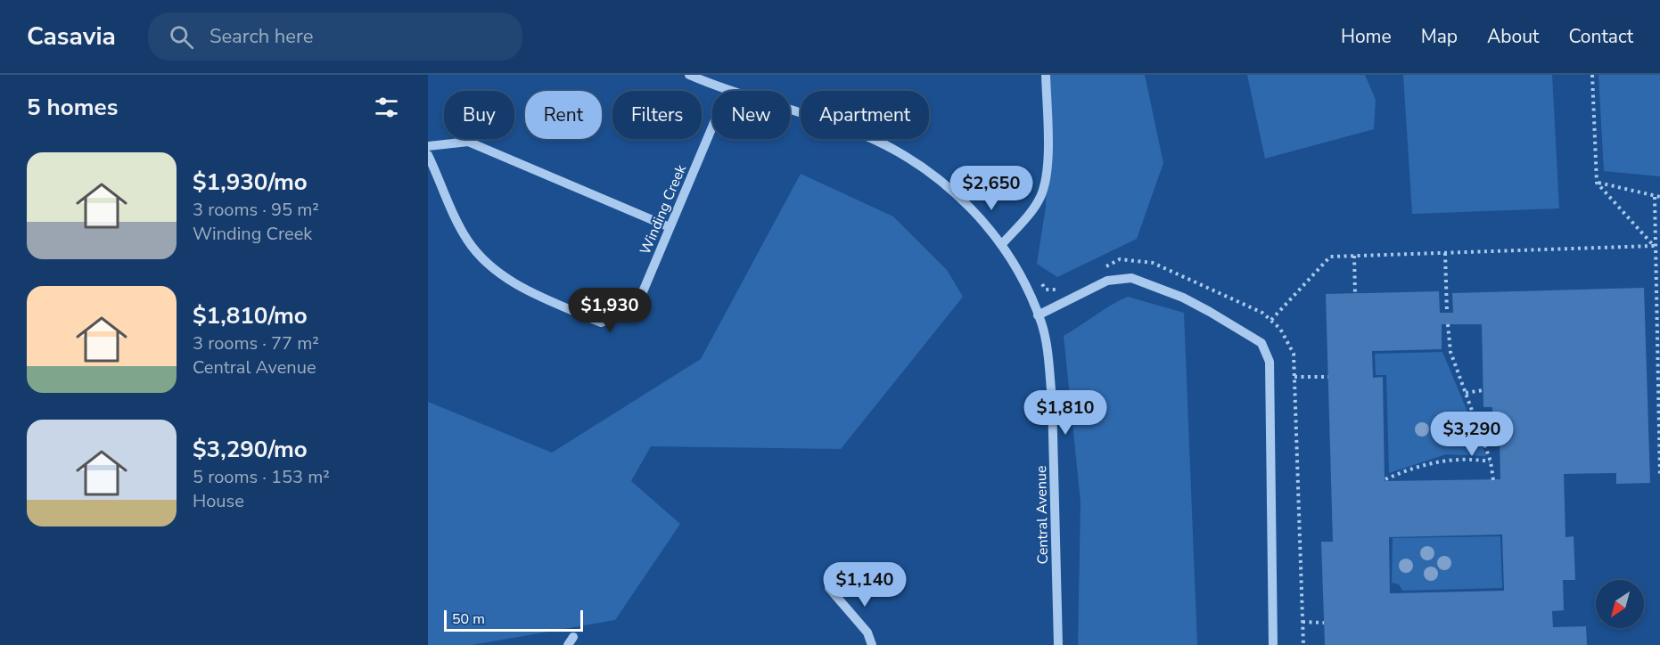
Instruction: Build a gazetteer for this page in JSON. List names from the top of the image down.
{
  "streets": {
    "street": ["Winding Creek", "Central Avenue"]
  },
  "scale_bar": "50 m",
  "north": "bottom left",
  "page": {
    "header": "Casavia",
    "search": "Search here",
    "nav": [
      "Home",
      "Map",
      "About",
      "Contact"
    ],
    "heading": "5 homes",
    "chip": [
      "Buy",
      "Rent",
      "Filters",
      "New",
      "Apartment"
    ],
    "list": [
      {
        "name": "$1,930/mo",
        "note": "3 rooms · 95 m² · Winding Creek"
      },
      {
        "name": "$1,810/mo",
        "note": "3 rooms · 77 m² · Central Avenue"
      },
      {
        "name": "$3,290/mo",
        "note": "5 rooms · 153 m² · House"
      }
    ],
    "price": [
      "$2,650",
      "$1,930",
      "$1,810",
      "$3,290",
      "$1,140"
    ],
    "scale": "50 m"
  }
}
